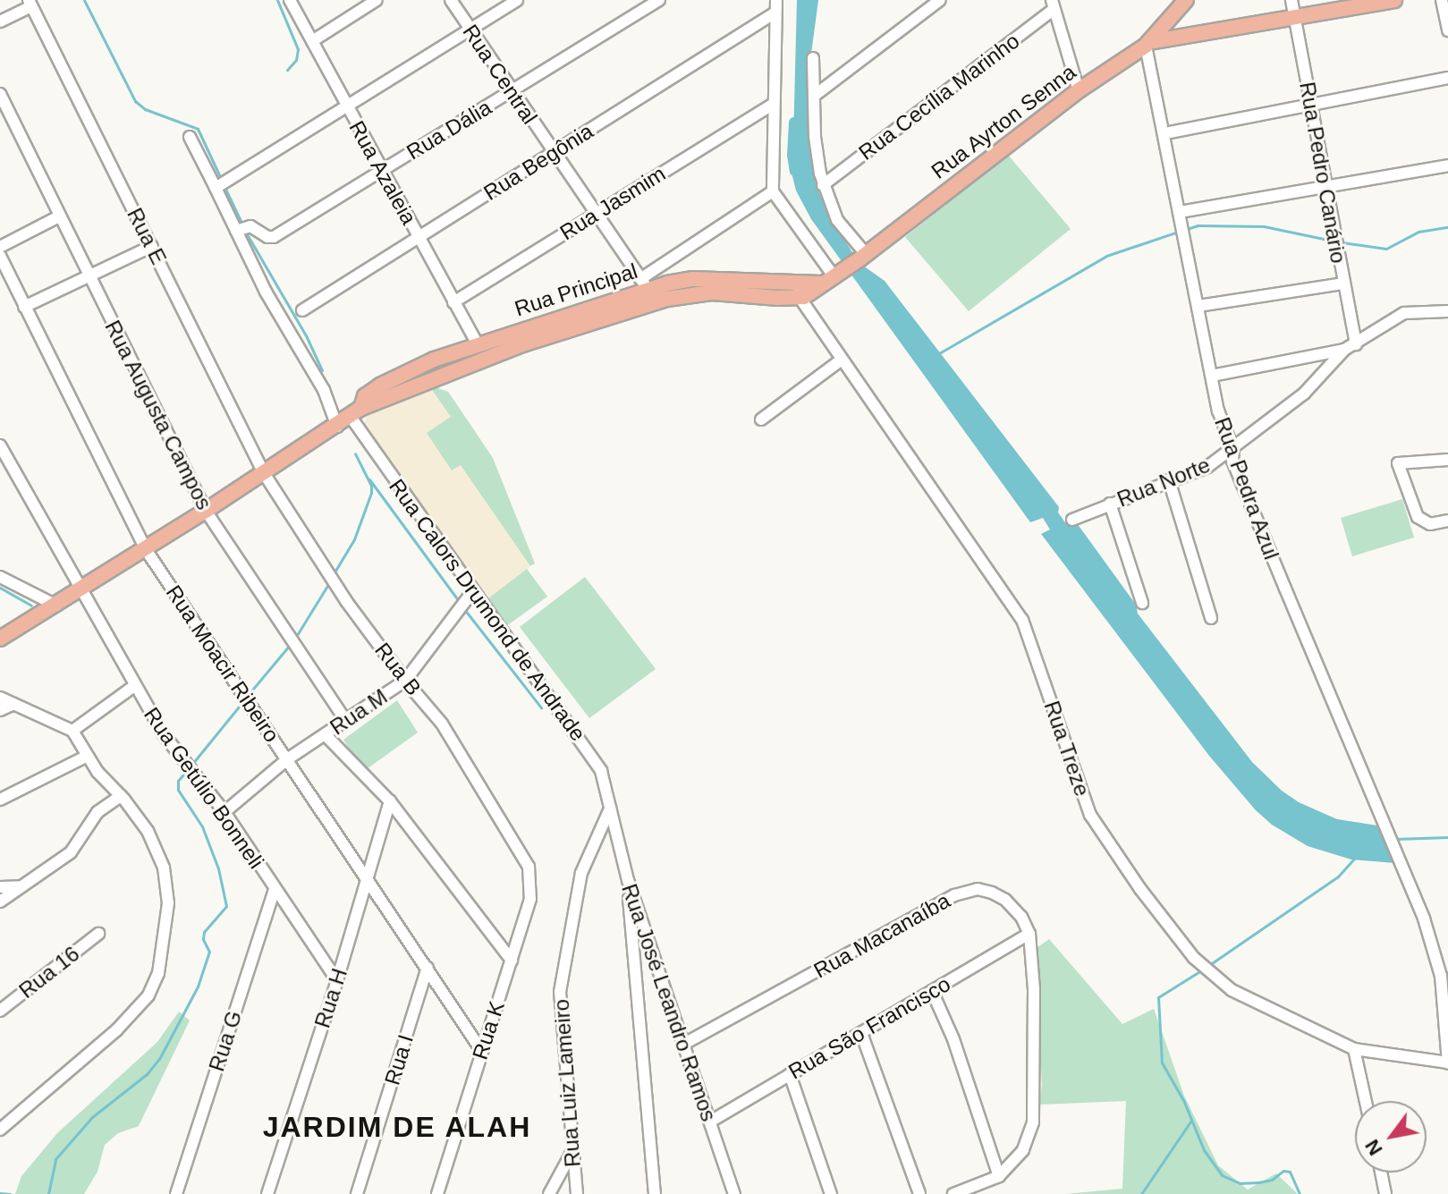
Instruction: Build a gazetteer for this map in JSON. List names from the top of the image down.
{
  "streets": {
    "main road": ["Rua Ayrton Senna", "Rua Principal"],
    "street": [
      "Rua Central",
      "Rua Cecília Marinho",
      "Rua Dália",
      "Rua Begônia",
      "Rua Azaleia",
      "Rua Pedro Canário",
      "Rua Jasmim",
      "Rua E",
      "Rua Augusta Campos",
      "Rua Norte",
      "Rua Pedra Azul",
      "Rua Calors Drumond de Andrade",
      "Rua Moacir Ribeiro",
      "Rua B",
      "Rua M",
      "Rua Treze",
      "Rua Getúlio Bonneli",
      "Rua Macanaíba",
      "Rua 16",
      "Rua H",
      "Rua José Leandro Ramos",
      "Rua São Francisco",
      "Rua K",
      "Rua G",
      "Rua I",
      "Rua Luiz Lameiro"
    ]
  },
  "crossings": [
    ["Rua Central", "Rua Dália"],
    ["Rua Central", "Rua Begônia"],
    ["Rua Central", "Rua Jasmim"],
    ["Rua Central", "Rua Principal"],
    ["Rua Ayrton Senna", "Rua Principal"],
    ["Rua Ayrton Senna", "Rua Pedra Azul"],
    ["Rua Dália", "Rua Azaleia"],
    ["Rua Dália", "Rua Calors Drumond de Andrade"],
    ["Rua Begônia", "Rua Azaleia"],
    ["Rua Azaleia", "Rua Jasmim"],
    ["Rua Azaleia", "Rua Principal"],
    ["Rua E", "Rua Principal"],
    ["Rua E", "Rua B"],
    ["Rua Principal", "Rua Augusta Campos"],
    ["Rua Principal", "Rua Calors Drumond de Andrade"],
    ["Rua Principal", "Rua Moacir Ribeiro"],
    ["Rua Principal", "Rua B"],
    ["Rua Principal", "Rua Treze"],
    ["Rua Principal", "Rua Getúlio Bonneli"],
    ["Rua Augusta Campos", "Rua M"],
    ["Rua Norte", "Rua Pedra Azul"],
    ["Rua Pedra Azul", "Rua Treze"],
    ["Rua Calors Drumond de Andrade", "Rua M"],
    ["Rua Calors Drumond de Andrade", "Rua José Leandro Ramos"],
    ["Rua Calors Drumond de Andrade", "Rua Luiz Lameiro"],
    ["Rua Moacir Ribeiro", "Rua M"],
    ["Rua Moacir Ribeiro", "Rua H"],
    ["Rua Moacir Ribeiro", "Rua K"],
    ["Rua Moacir Ribeiro", "Rua I"],
    ["Rua B", "Rua M"],
    ["Rua B", "Rua K"],
    ["Rua M", "Rua Getúlio Bonneli"],
    ["Rua Getúlio Bonneli", "Rua H"],
    ["Rua Getúlio Bonneli", "Rua G"],
    ["Rua Macanaíba", "Rua José Leandro Ramos"],
    ["Rua Macanaíba", "Rua São Francisco"],
    ["Rua José Leandro Ramos", "Rua São Francisco"],
    ["Rua José Leandro Ramos", "Rua Luiz Lameiro"]
  ],
  "districts": ["JARDIM DE ALAH"],
  "north": "bottom left"
}
